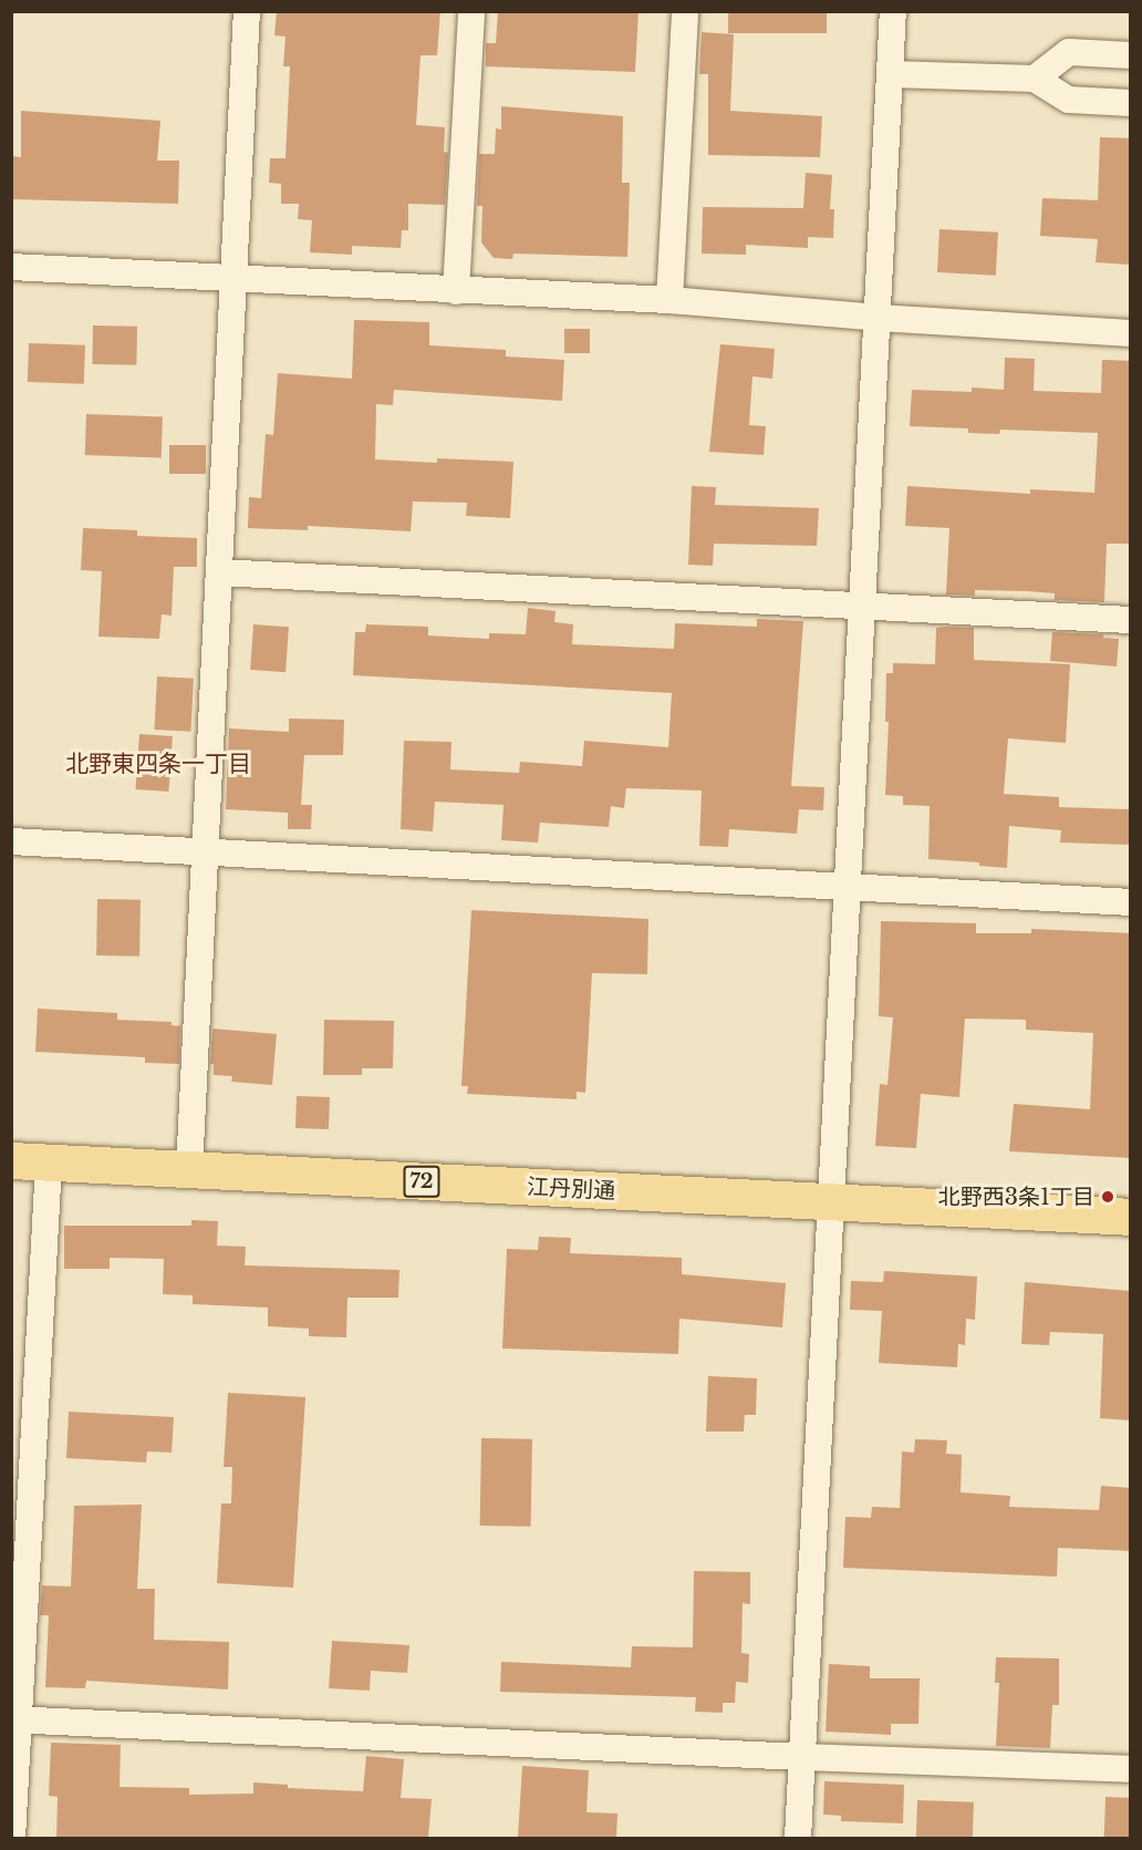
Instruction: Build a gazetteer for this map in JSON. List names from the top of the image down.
{
  "streets": {
    "main road": ["72", "江丹別通"]
  },
  "districts": ["北野東四条一丁目"],
  "places": ["北野西3条1丁目"]
}
